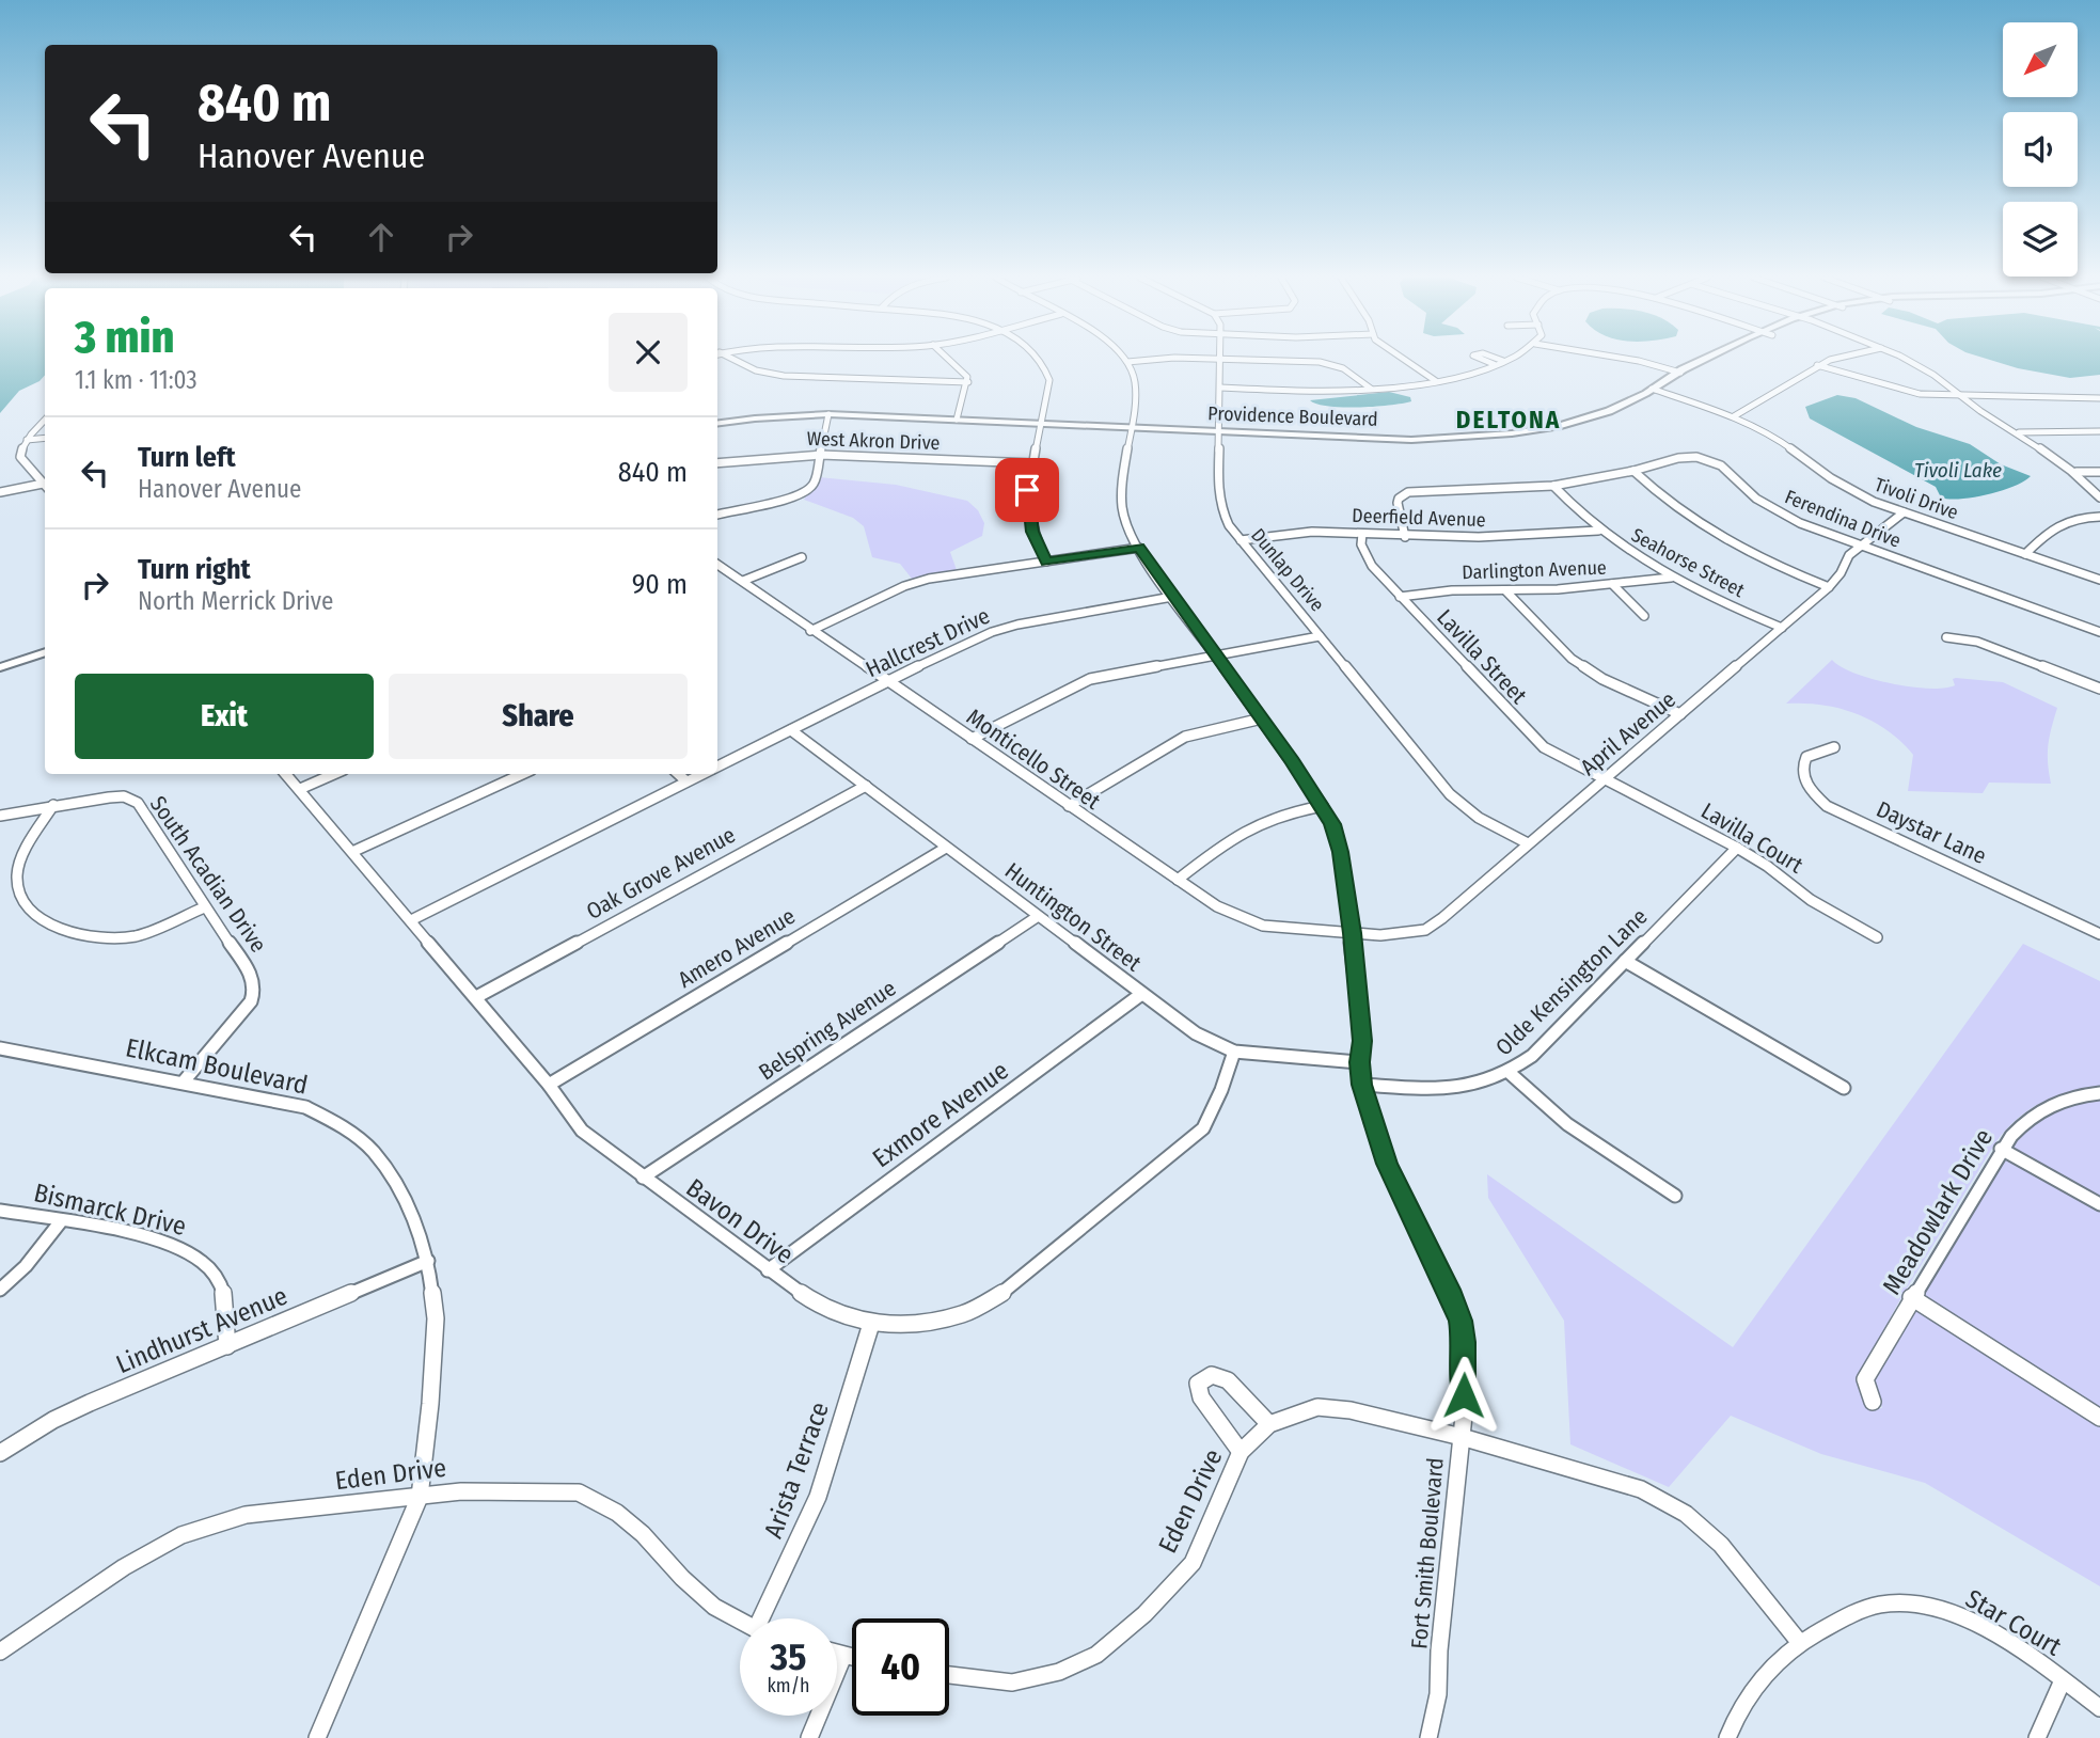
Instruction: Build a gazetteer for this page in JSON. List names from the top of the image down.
{
  "streets": {
    "main road": ["Providence Boulevard"],
    "street": [
      "West Akron Drive",
      "Tivoli Drive",
      "Deerfield Avenue",
      "Ferendina Drive",
      "Seahorse Street",
      "Dunlap Drive",
      "Darlington Avenue",
      "Hallcrest Drive",
      "Lavilla Street",
      "April Avenue",
      "Monticello Street",
      "Daystar Lane",
      "Lavilla Court",
      "Oak Grove Avenue",
      "South Acadian Drive",
      "Huntington Street",
      "Amero Avenue",
      "Olde Kensington Lane",
      "Belspring Avenue",
      "Elkcam Boulevard",
      "Exmore Avenue",
      "Bismarck Drive",
      "Meadowlark Drive",
      "Bavon Drive",
      "Lindhurst Avenue",
      "Arista Terrace",
      "Eden Drive",
      "Fort Smith Boulevard",
      "Star Court"
    ]
  },
  "crossings": [
    ["Providence Boulevard", "Tivoli Drive"],
    ["Providence Boulevard", "Dunlap Drive"],
    ["Providence Boulevard", "Fort Smith Boulevard"],
    ["Tivoli Drive", "April Avenue"],
    ["Deerfield Avenue", "Ferendina Drive"],
    ["Deerfield Avenue", "Seahorse Street"],
    ["Deerfield Avenue", "Dunlap Drive"],
    ["Deerfield Avenue", "Lavilla Street"],
    ["Ferendina Drive", "Seahorse Street"],
    ["Ferendina Drive", "April Avenue"],
    ["Seahorse Street", "Darlington Avenue"],
    ["Seahorse Street", "April Avenue"],
    ["Dunlap Drive", "April Avenue"],
    ["Darlington Avenue", "Lavilla Street"],
    ["Hallcrest Drive", "Monticello Street"],
    ["Hallcrest Drive", "Huntington Street"],
    ["Hallcrest Drive", "Bavon Drive"],
    ["Hallcrest Drive", "Fort Smith Boulevard"],
    ["Lavilla Street", "April Avenue"],
    ["Lavilla Street", "Lavilla Court"],
    ["April Avenue", "Monticello Street"],
    ["April Avenue", "Lavilla Court"],
    ["April Avenue", "Fort Smith Boulevard"],
    ["Monticello Street", "Fort Smith Boulevard"],
    ["Lavilla Court", "Olde Kensington Lane"],
    ["Oak Grove Avenue", "Huntington Street"],
    ["Oak Grove Avenue", "Bavon Drive"],
    ["South Acadian Drive", "Elkcam Boulevard"],
    ["Huntington Street", "Amero Avenue"],
    ["Huntington Street", "Belspring Avenue"],
    ["Huntington Street", "Exmore Avenue"],
    ["Huntington Street", "Bavon Drive"],
    ["Huntington Street", "Fort Smith Boulevard"],
    ["Amero Avenue", "Bavon Drive"],
    ["Olde Kensington Lane", "Fort Smith Boulevard"],
    ["Belspring Avenue", "Bavon Drive"],
    ["Elkcam Boulevard", "Lindhurst Avenue"],
    ["Elkcam Boulevard", "Eden Drive"],
    ["Exmore Avenue", "Bavon Drive"],
    ["Bismarck Drive", "Lindhurst Avenue"],
    ["Bavon Drive", "Arista Terrace"],
    ["Eden Drive", "Fort Smith Boulevard"],
    ["Eden Drive", "Star Court"]
  ],
  "districts": ["DELTONA"],
  "water": ["Tivoli Lake"],
  "north": "bottom left",
  "page": {
    "turn": ["840 m", "Hanover Avenue"],
    "heading": ["3 min", "1.1 km · 11:03"],
    "list": [
      {
        "name": "Turn left",
        "note": "Hanover Avenue",
        "value": "840 m"
      },
      {
        "name": "Turn right",
        "note": "North Merrick Drive",
        "value": "90 m"
      }
    ],
    "buttons": ["Exit", "Share"],
    "speed": "35 km/h",
    "limit": "40"
  }
}
